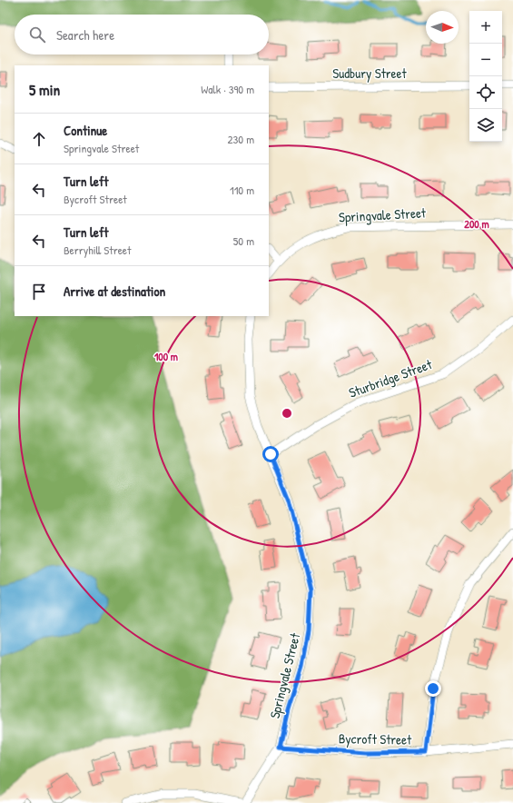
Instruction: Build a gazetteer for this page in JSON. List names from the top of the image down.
{
  "streets": {
    "street": [
      "Sudbury Street",
      "Springvale Street",
      "Sturbridge Street",
      "Bycroft Street"
    ]
  },
  "crossings": [
    ["Springvale Street", "Sturbridge Street"],
    ["Springvale Street", "Bycroft Street"]
  ],
  "north": "right",
  "page": {
    "map_buttons": ["+", "−"],
    "search": "Search here",
    "heading": ["5 min", "Walk · 390 m"],
    "list": [
      ["Continue", "Springvale Street", "230 m"],
      ["Turn left", "Bycroft Street", "110 m"],
      ["Turn left", "Berryhill Street", "50 m"],
      "Arrive at destination"
    ]
  },
  "rings": ["200 m", "100 m"]
}
